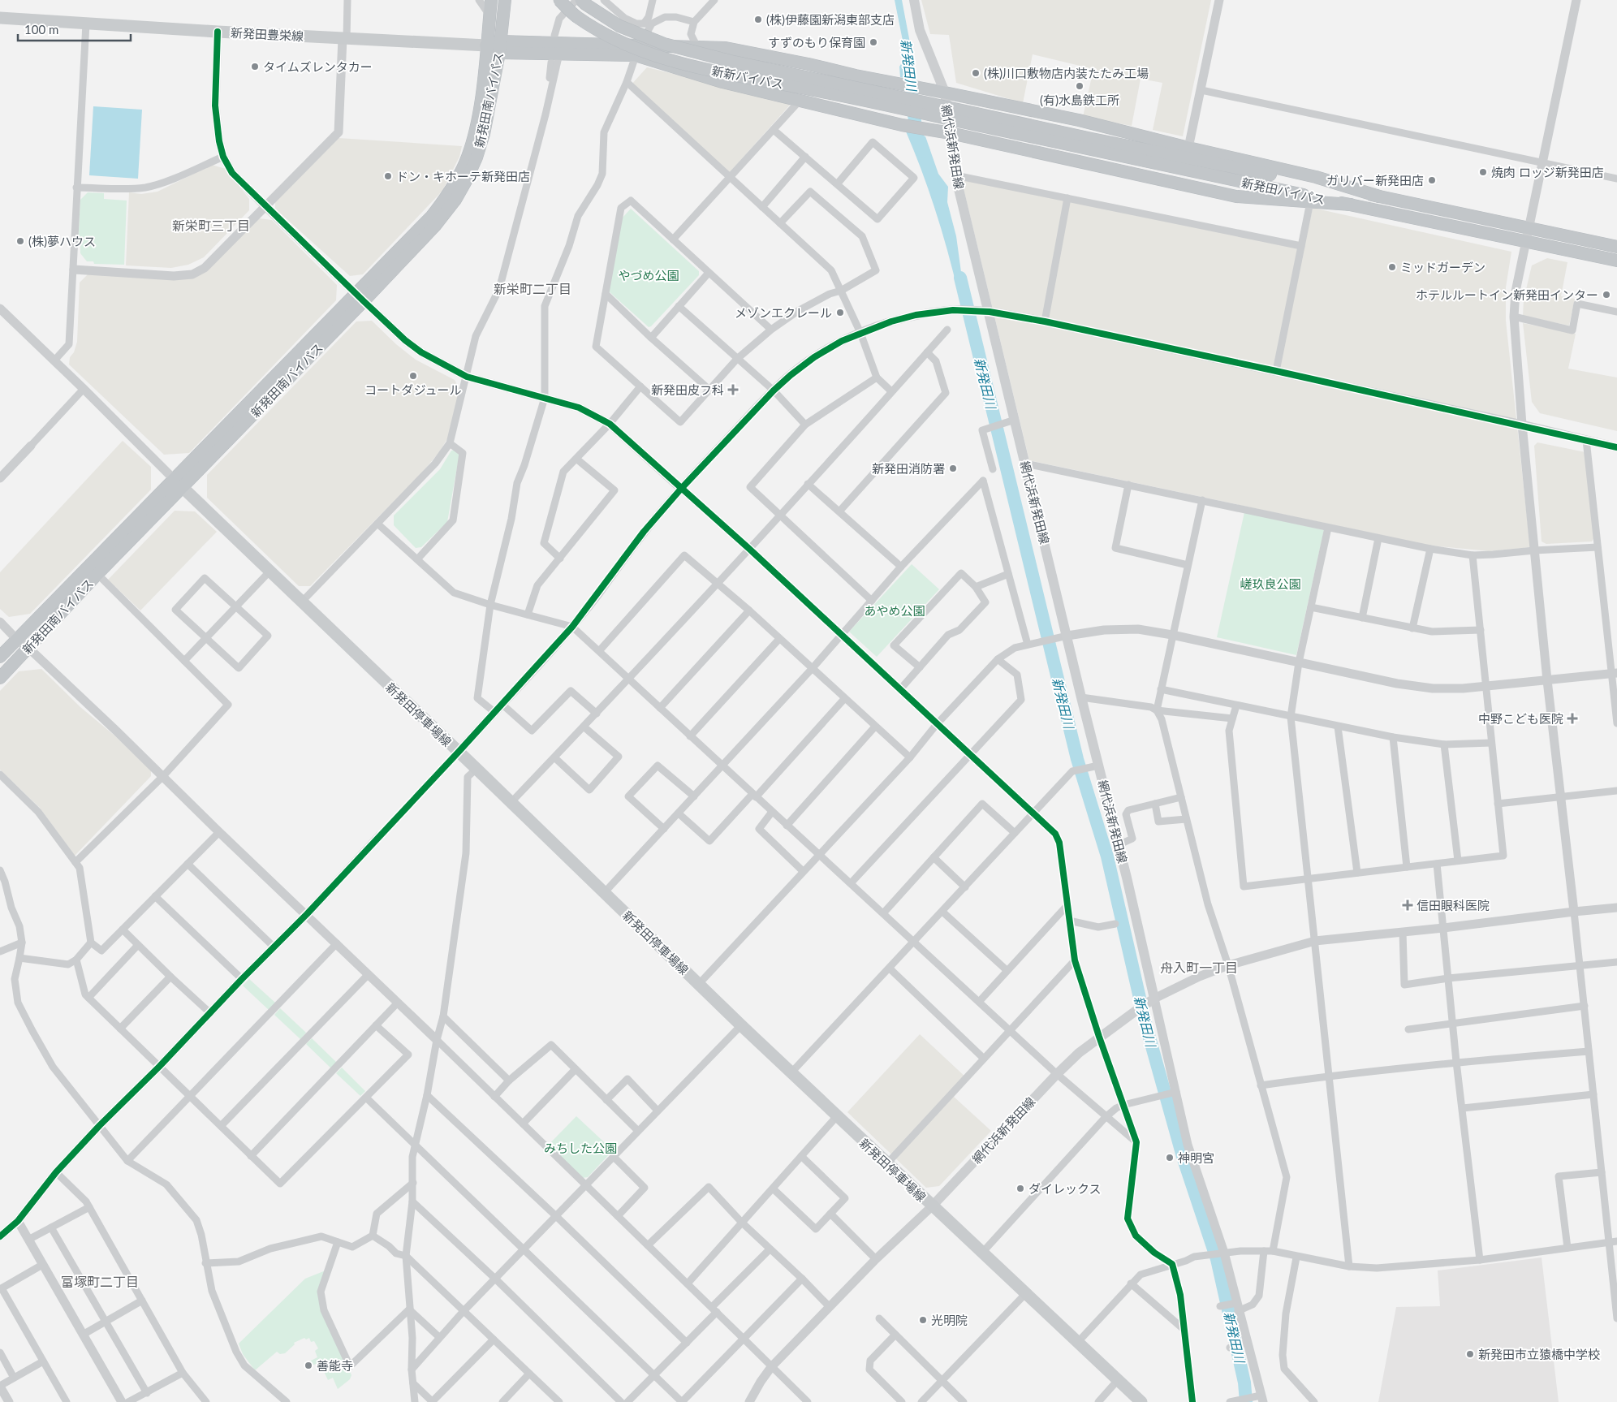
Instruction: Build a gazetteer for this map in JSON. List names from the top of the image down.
{
  "streets": {
    "highway": ["新新バイパス", "新発田南バイパス", "新発田バイパス"],
    "main road": ["新発田豊栄線", "網代浜新発田線", "新発田停車場線"]
  },
  "crossings": [
    ["新発田豊栄線", "新発田南バイパス"],
    ["新新バイパス", "新発田バイパス"],
    ["新発田南バイパス", "新発田停車場線"],
    ["網代浜新発田線", "新発田停車場線"]
  ],
  "districts": [
    "新栄町三丁目",
    "新栄町二丁目",
    "舟入町一丁目",
    "富塚町二丁目"
  ],
  "water": ["新発田川"],
  "parks": [
    "やづめ公園",
    "嵯玖良公園",
    "あやめ公園",
    "みちした公園"
  ],
  "places": {
    "other": [
      "(株)伊藤園新潟東部支店",
      "すずのもり保育園",
      "タイムズレンタカー",
      "(株)川口敷物店内装たたみ工場",
      "(有)水島鉄工所",
      "焼肉 ロッジ新発田店",
      "ドン・キホーテ新発田店",
      "ガリバー新発田店",
      "(株)夢ハウス",
      "ミッドガーデン",
      "ホテルルートイン新発田インター",
      "メゾンエクレール",
      "コートダジュール",
      "新発田消防署",
      "神明宮",
      "ダイレックス",
      "光明院",
      "新発田市立猿橋中学校",
      "善能寺"
    ],
    "health": ["新発田皮フ科", "中野こども医院", "信田眼科医院"]
  },
  "scale_bar": "100 m"
}
